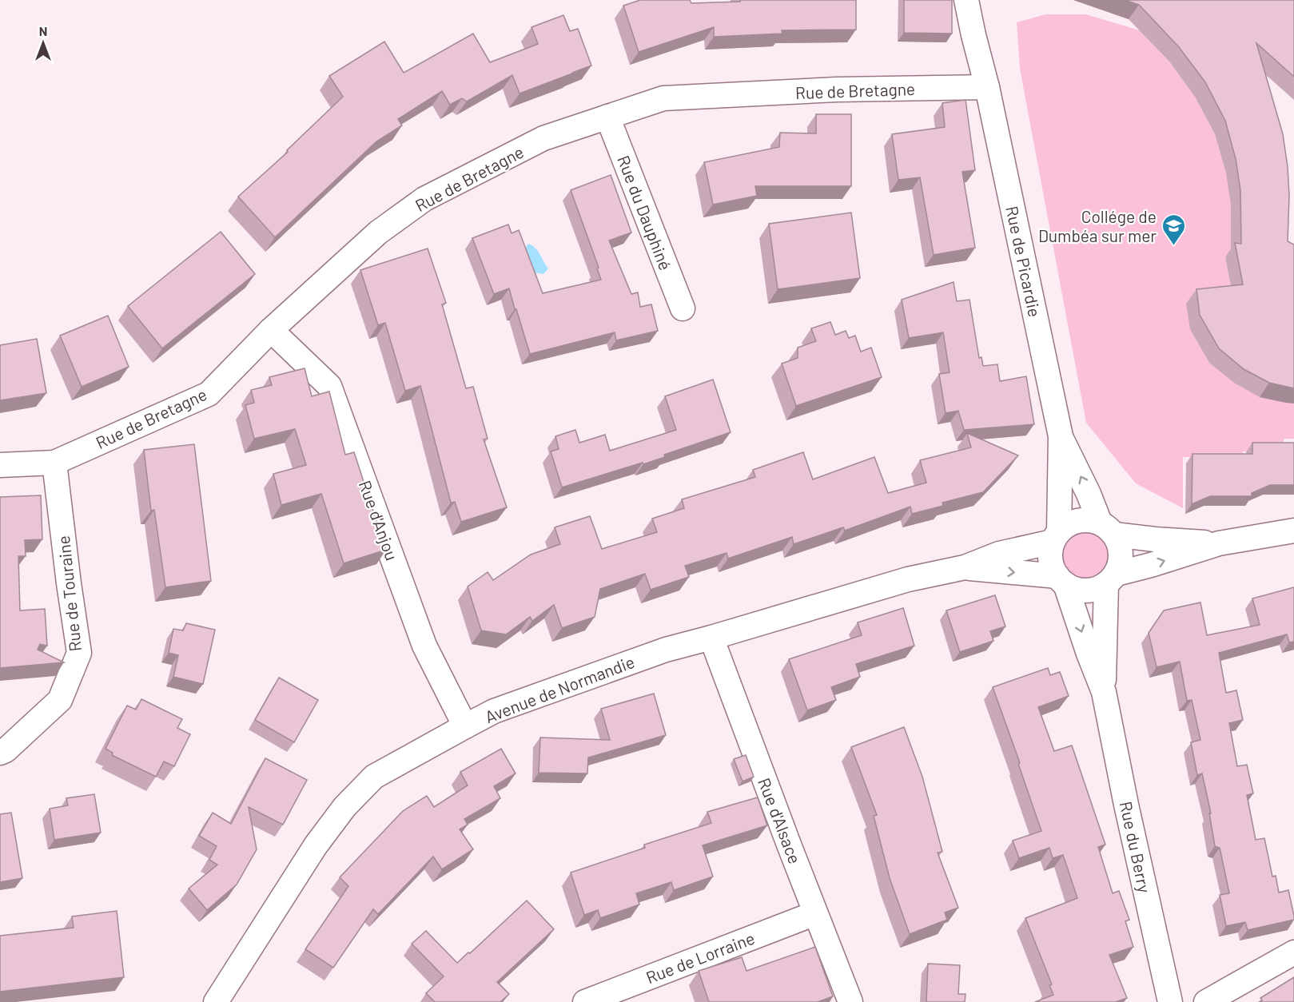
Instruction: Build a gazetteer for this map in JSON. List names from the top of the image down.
{
  "streets": {
    "street": [
      "Rue de Bretagne",
      "Rue du Dauphiné",
      "Rue de Picardie",
      "Rue d'Anjou",
      "Rue de Touraine",
      "Avenue de Normandie",
      "Rue d'Alsace",
      "Rue du Berry",
      "Rue de Lorraine"
    ]
  },
  "crossings": [
    ["Rue de Bretagne", "Rue du Dauphiné"],
    ["Rue de Bretagne", "Rue de Picardie"],
    ["Rue de Bretagne", "Rue d'Anjou"],
    ["Rue de Bretagne", "Rue de Touraine"],
    ["Rue de Picardie", "Avenue de Normandie"],
    ["Rue de Picardie", "Rue du Berry"],
    ["Rue d'Anjou", "Avenue de Normandie"],
    ["Avenue de Normandie", "Rue d'Alsace"],
    ["Avenue de Normandie", "Rue du Berry"],
    ["Rue d'Alsace", "Rue de Lorraine"]
  ],
  "places": {
    "school or university": ["Collége de Dumbéa sur mer"]
  },
  "north": "top"
}
